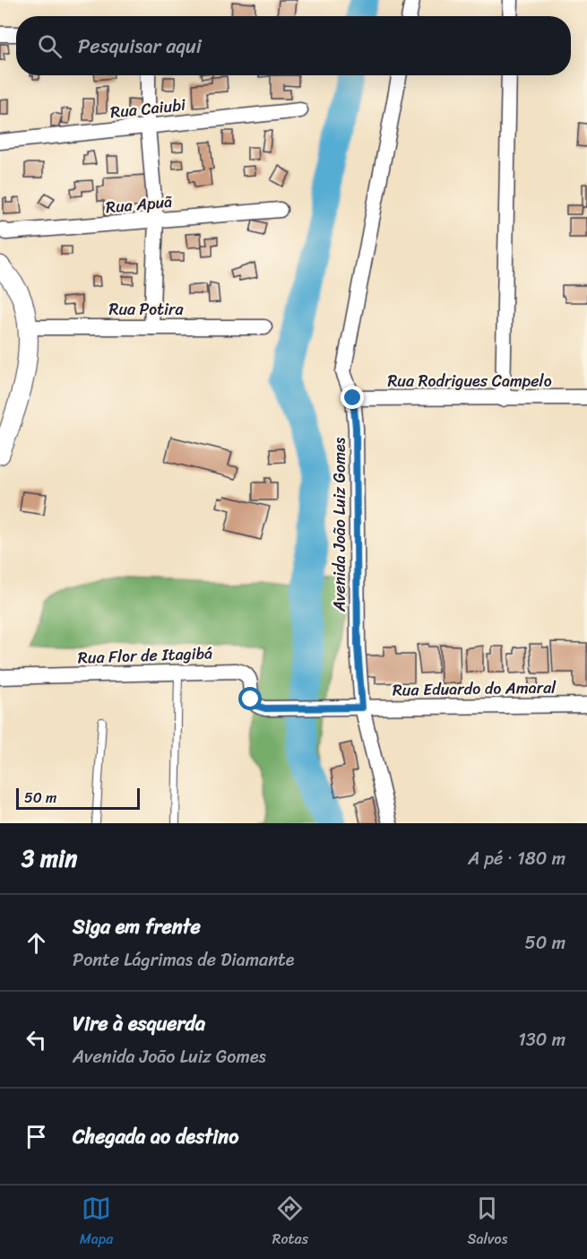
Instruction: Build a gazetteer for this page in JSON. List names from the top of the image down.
{
  "streets": {
    "street": [
      "Rua Caiubi",
      "Rua Apuã",
      "Rua Potira",
      "Rua Rodrigues Campelo",
      "Avenida João Luiz Gomes",
      "Rua Flor de Itagibá",
      "Rua Eduardo do Amaral"
    ]
  },
  "crossings": [
    ["Rua Rodrigues Campelo", "Avenida João Luiz Gomes"],
    ["Avenida João Luiz Gomes", "Rua Eduardo do Amaral"],
    ["Rua Flor de Itagibá", "Rua Eduardo do Amaral"]
  ],
  "scale_bar": "50 m",
  "page": {
    "search": "Pesquisar aqui",
    "scale": "50 m",
    "heading": ["3 min", "A pé · 180 m"],
    "list": [
      ["Siga em frente", "Ponte Lágrimas de Diamante", "50 m"],
      ["Vire à esquerda", "Avenida João Luiz Gomes", "130 m"],
      "Chegada ao destino"
    ],
    "nav": ["Mapa", "Rotas", "Salvos"]
  }
}
